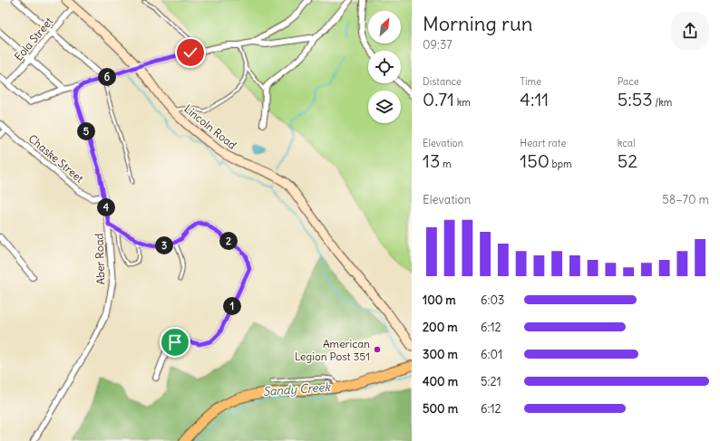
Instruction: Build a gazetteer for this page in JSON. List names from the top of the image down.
{
  "streets": {
    "street": [
      "Eola Street",
      "Lincoln Road",
      "Chaske Street",
      "Aber Road"
    ]
  },
  "crossings": [
    ["Eola Street", "Lincoln Road"],
    ["Chaske Street", "Aber Road"]
  ],
  "water": ["Sandy Creek"],
  "places": ["American Legion Post 351"],
  "north": "top right",
  "page": {
    "heading": ["Morning run", "09:37"],
    "stats": [
      ["Distance", "0.71 km"],
      ["Time", "4:11"],
      ["Pace", "5:53 /km"],
      ["Elevation", "13 m"],
      ["Heart rate", "150 bpm"],
      ["kcal", "52"]
    ],
    "pins": [
      "6",
      "5",
      "4",
      "2",
      "3",
      "1"
    ],
    "chart": ["Elevation", "58–70 m"],
    "list": [
      {
        "name": "100 m",
        "note": "6:03"
      },
      {
        "name": "200 m",
        "note": "6:12"
      },
      {
        "name": "300 m",
        "note": "6:01"
      },
      {
        "name": "400 m",
        "note": "5:21"
      },
      {
        "name": "500 m",
        "note": "6:12"
      }
    ]
  }
}
